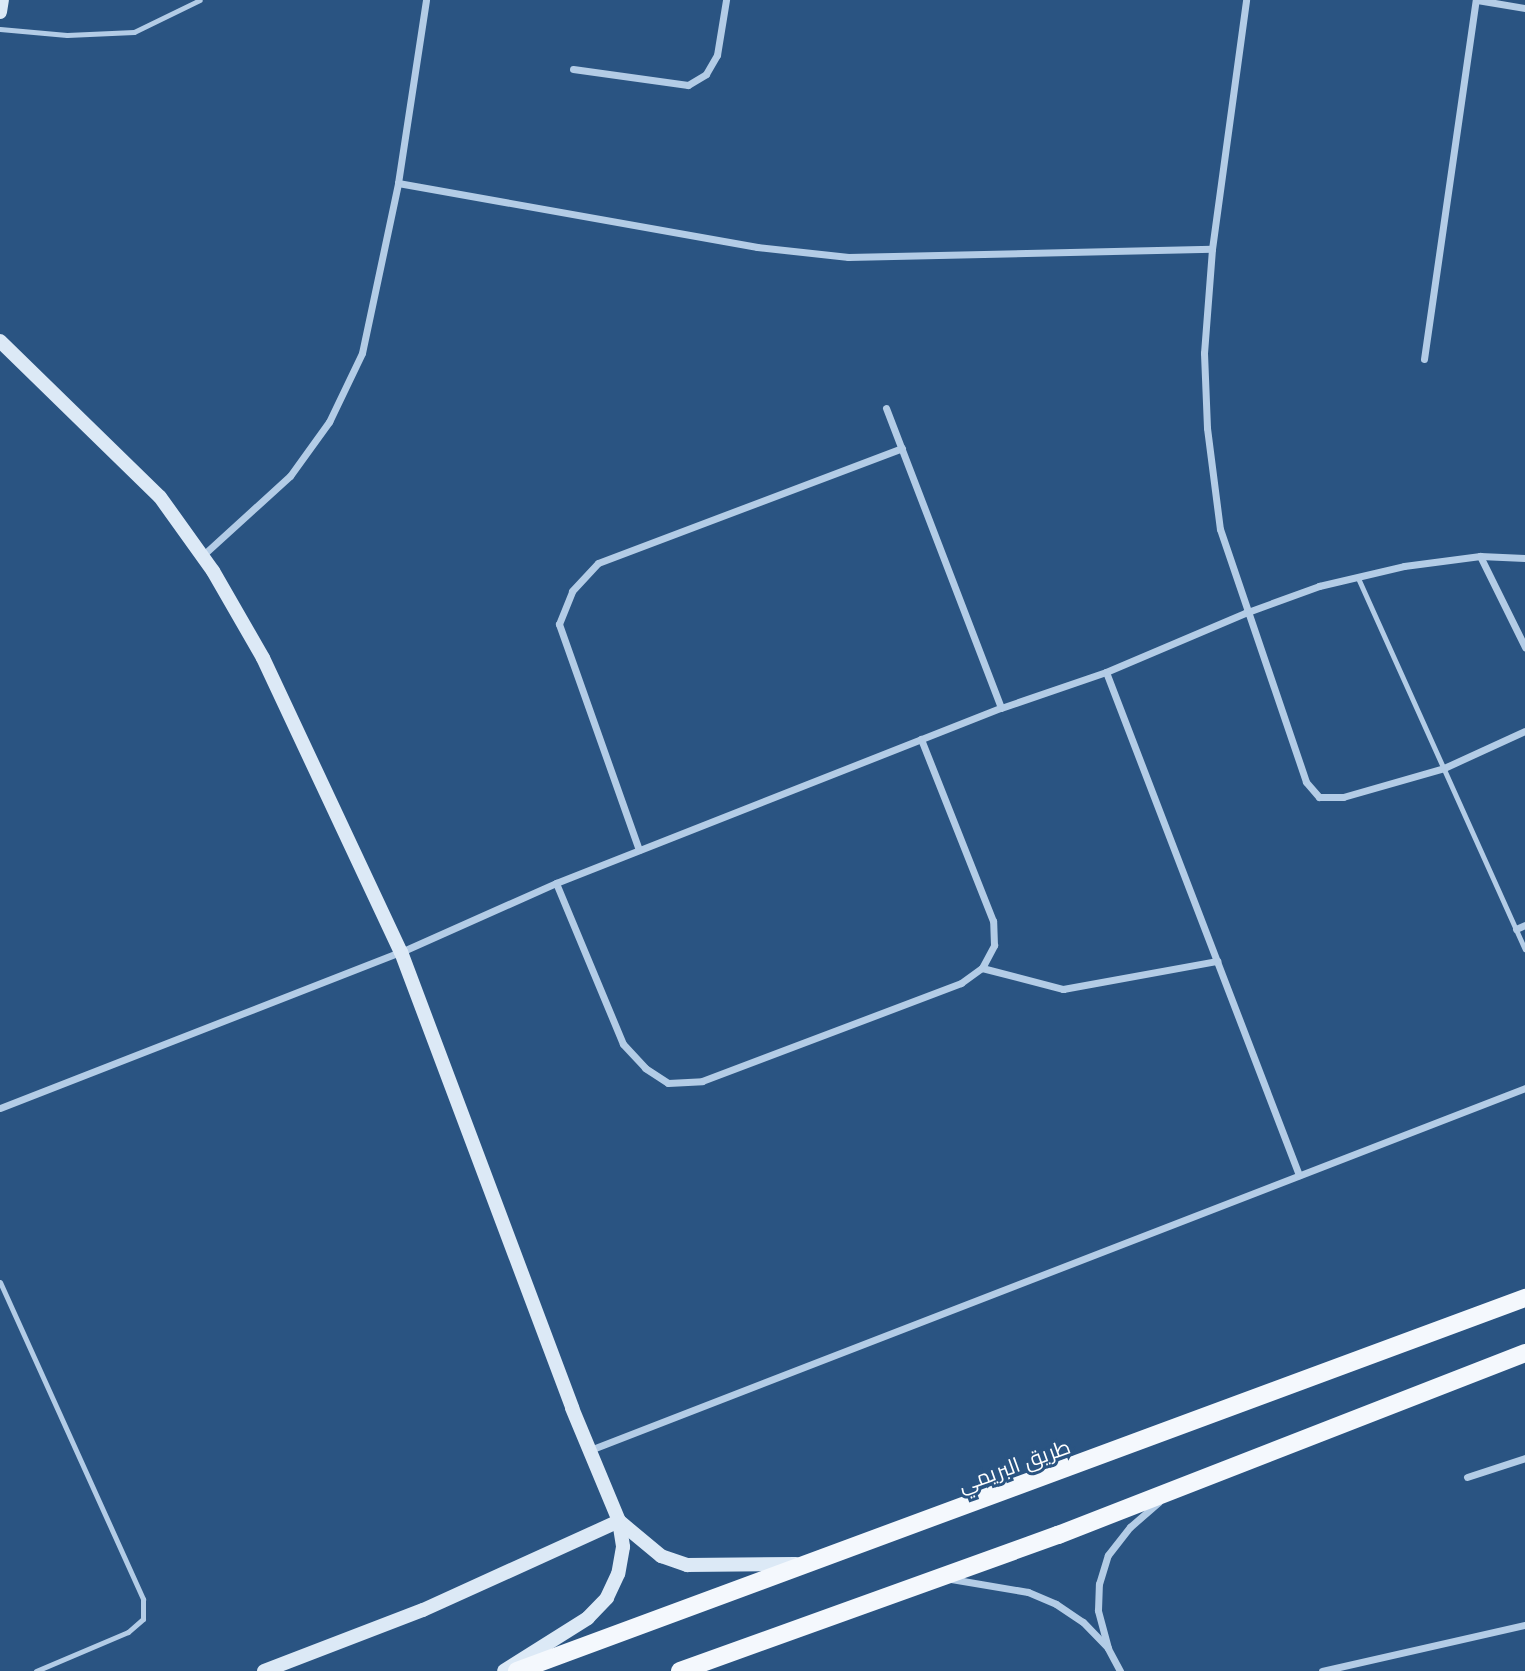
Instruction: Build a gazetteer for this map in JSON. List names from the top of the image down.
{
  "streets": {
    "main road": ["طريق البريمي"]
  }
}
